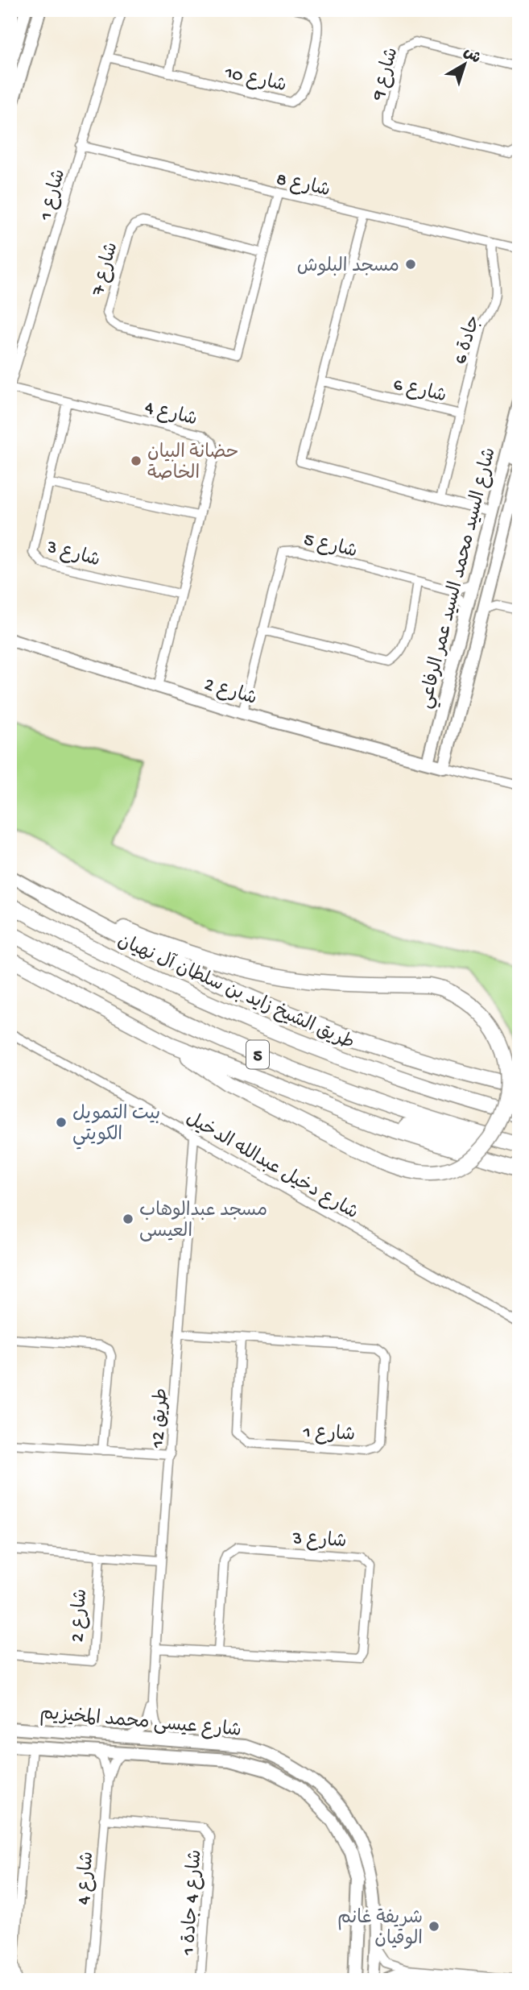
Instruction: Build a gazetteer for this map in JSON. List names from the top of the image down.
{
  "streets": {
    "highway": ["طريق الشيخ زايد بن سلطان آل نهيان", "5"],
    "street": [
      "شارع 9",
      "شارع 10",
      "شارع 8",
      "شارع 1",
      "شارع 7",
      "جادة 6",
      "شارع 6",
      "شارع 4",
      "شارع 5",
      "شارع 3",
      "شارع السيد محمد السيد عمر الرفاعي",
      "شارع 2",
      "شارع دخيل عبدالله الدخيل",
      "طريق 12",
      "شارع عيسى محمد المخيزيم",
      "شارع 4 جادة 1"
    ]
  },
  "crossings": [
    ["شارع 10", "شارع 1"],
    ["شارع 8", "شارع 1"],
    ["شارع 8", "شارع 7"],
    ["شارع 8", "جادة 6"],
    ["شارع 1", "شارع 4"],
    ["شارع 1", "طريق 12"],
    ["جادة 6", "شارع 6"],
    ["شارع 4", "شارع 3"],
    ["شارع 4", "شارع 2"],
    ["شارع 4", "شارع عيسى محمد المخيزيم"],
    ["شارع 4", "شارع 4 جادة 1"],
    ["شارع 5", "شارع 2"],
    ["شارع 3", "طريق 12"],
    ["شارع السيد محمد السيد عمر الرفاعي", "شارع 2"],
    ["شارع دخيل عبدالله الدخيل", "طريق 12"],
    ["طريق 12", "شارع عيسى محمد المخيزيم"]
  ],
  "places": [
    "مسجد البلوش",
    "حضانة البيان الخاصة",
    "بيت التمويل الكويتي",
    "مسجد عبدالوهاب العيسى",
    "شريفة غانم الوقيان"
  ],
  "north": "top right"
}
